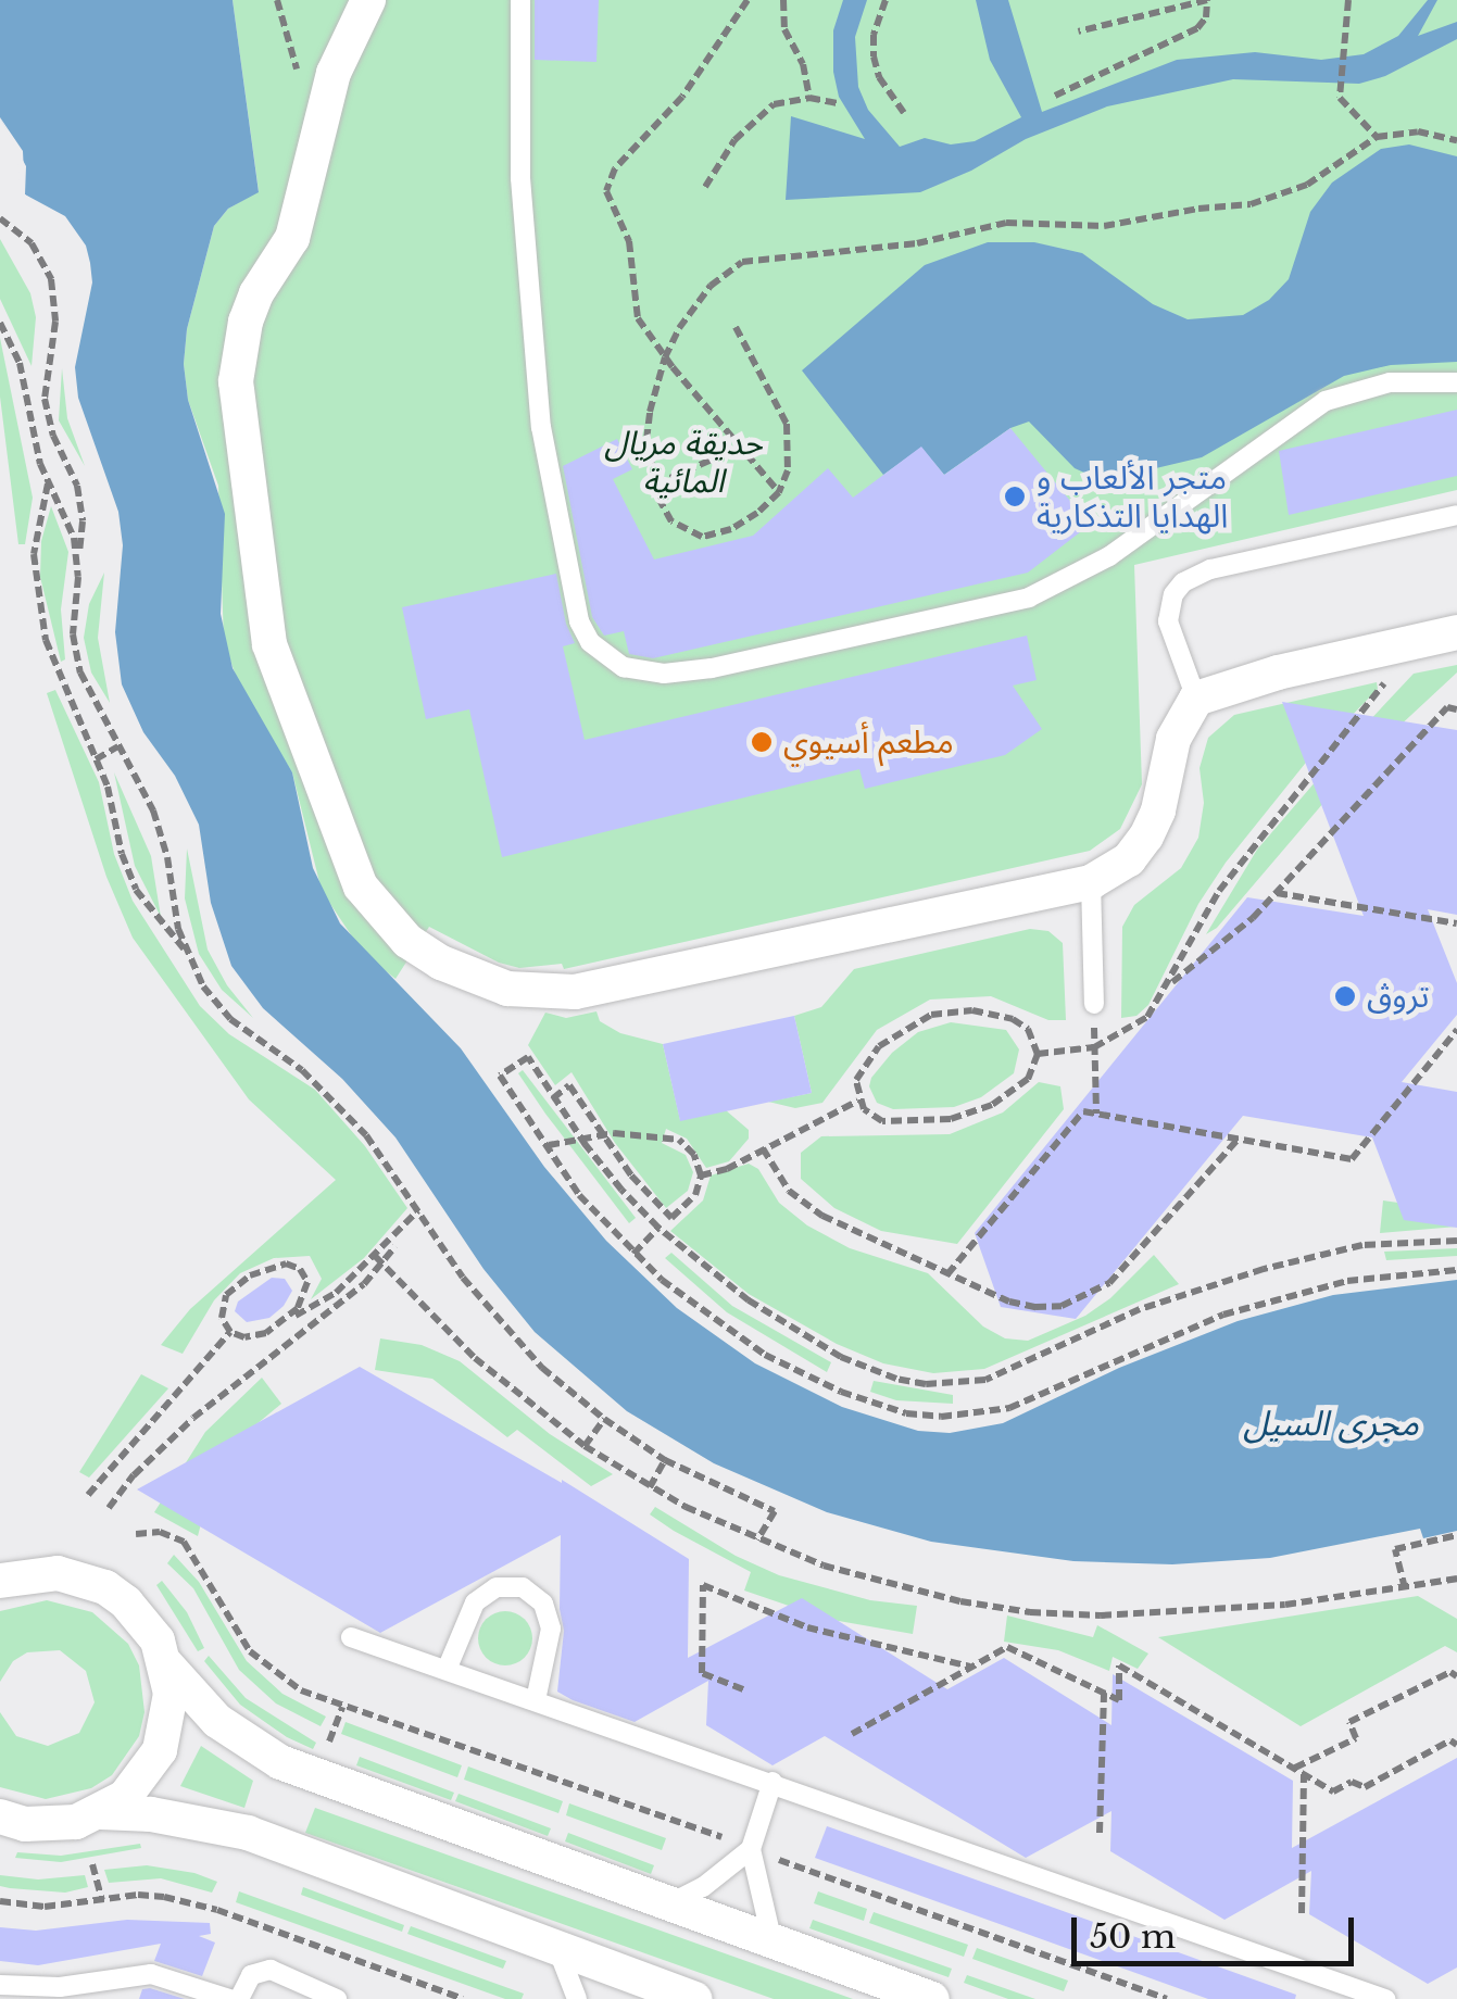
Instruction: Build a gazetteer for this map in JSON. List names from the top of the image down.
{
  "water": ["مجرى السيل"],
  "parks": ["حديقة مريال المائية"],
  "places": ["متجر الألعاب و الهدايا التذكارية", "مطعم أسيوي", "تروڨ"],
  "scale_bar": "50 m"
}
